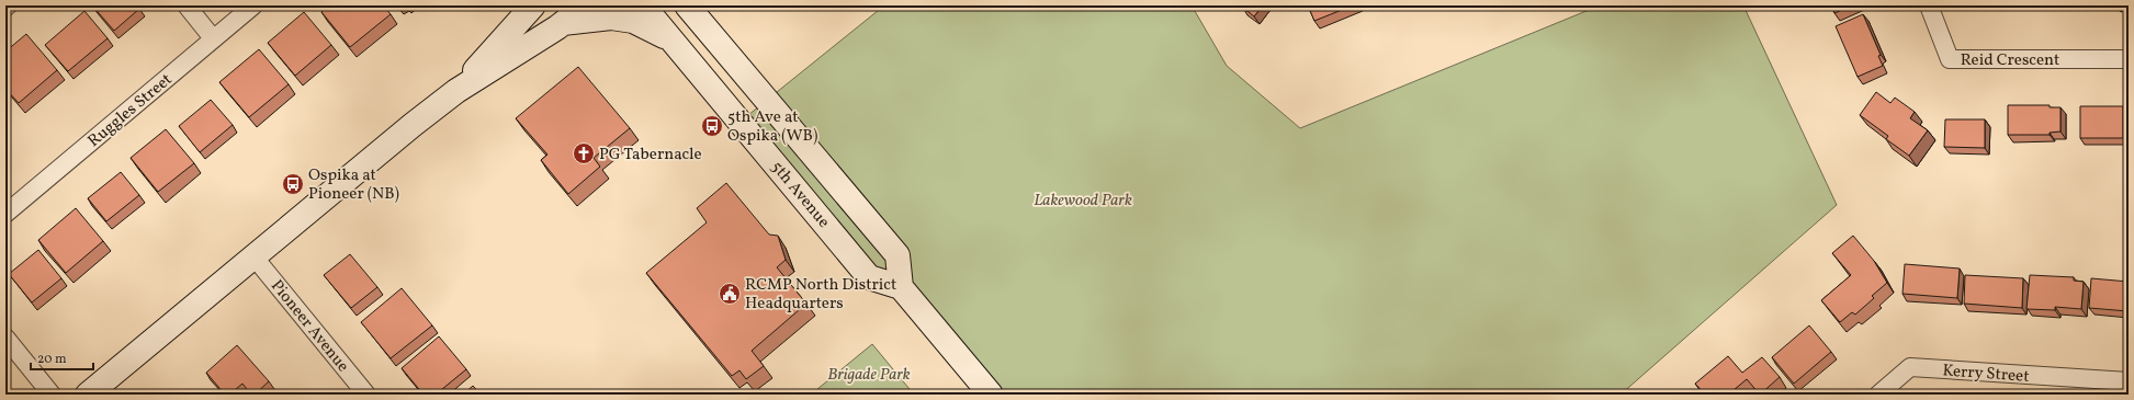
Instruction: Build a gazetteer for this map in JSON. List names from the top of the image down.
{
  "streets": {
    "main road": ["5th Avenue"],
    "street": [
      "Reid Crescent",
      "Ruggles Street",
      "Pioneer Avenue",
      "Kerry Street"
    ]
  },
  "parks": ["Lakewood Park", "Brigade Park"],
  "places": {
    "bus stop": ["5th Ave at Ospika (WB)", "Ospika at Pioneer (NB)"],
    "church": ["PG Tabernacle"],
    "public building": ["RCMP North District Headquarters"]
  },
  "scale_bar": "20 m"
}
